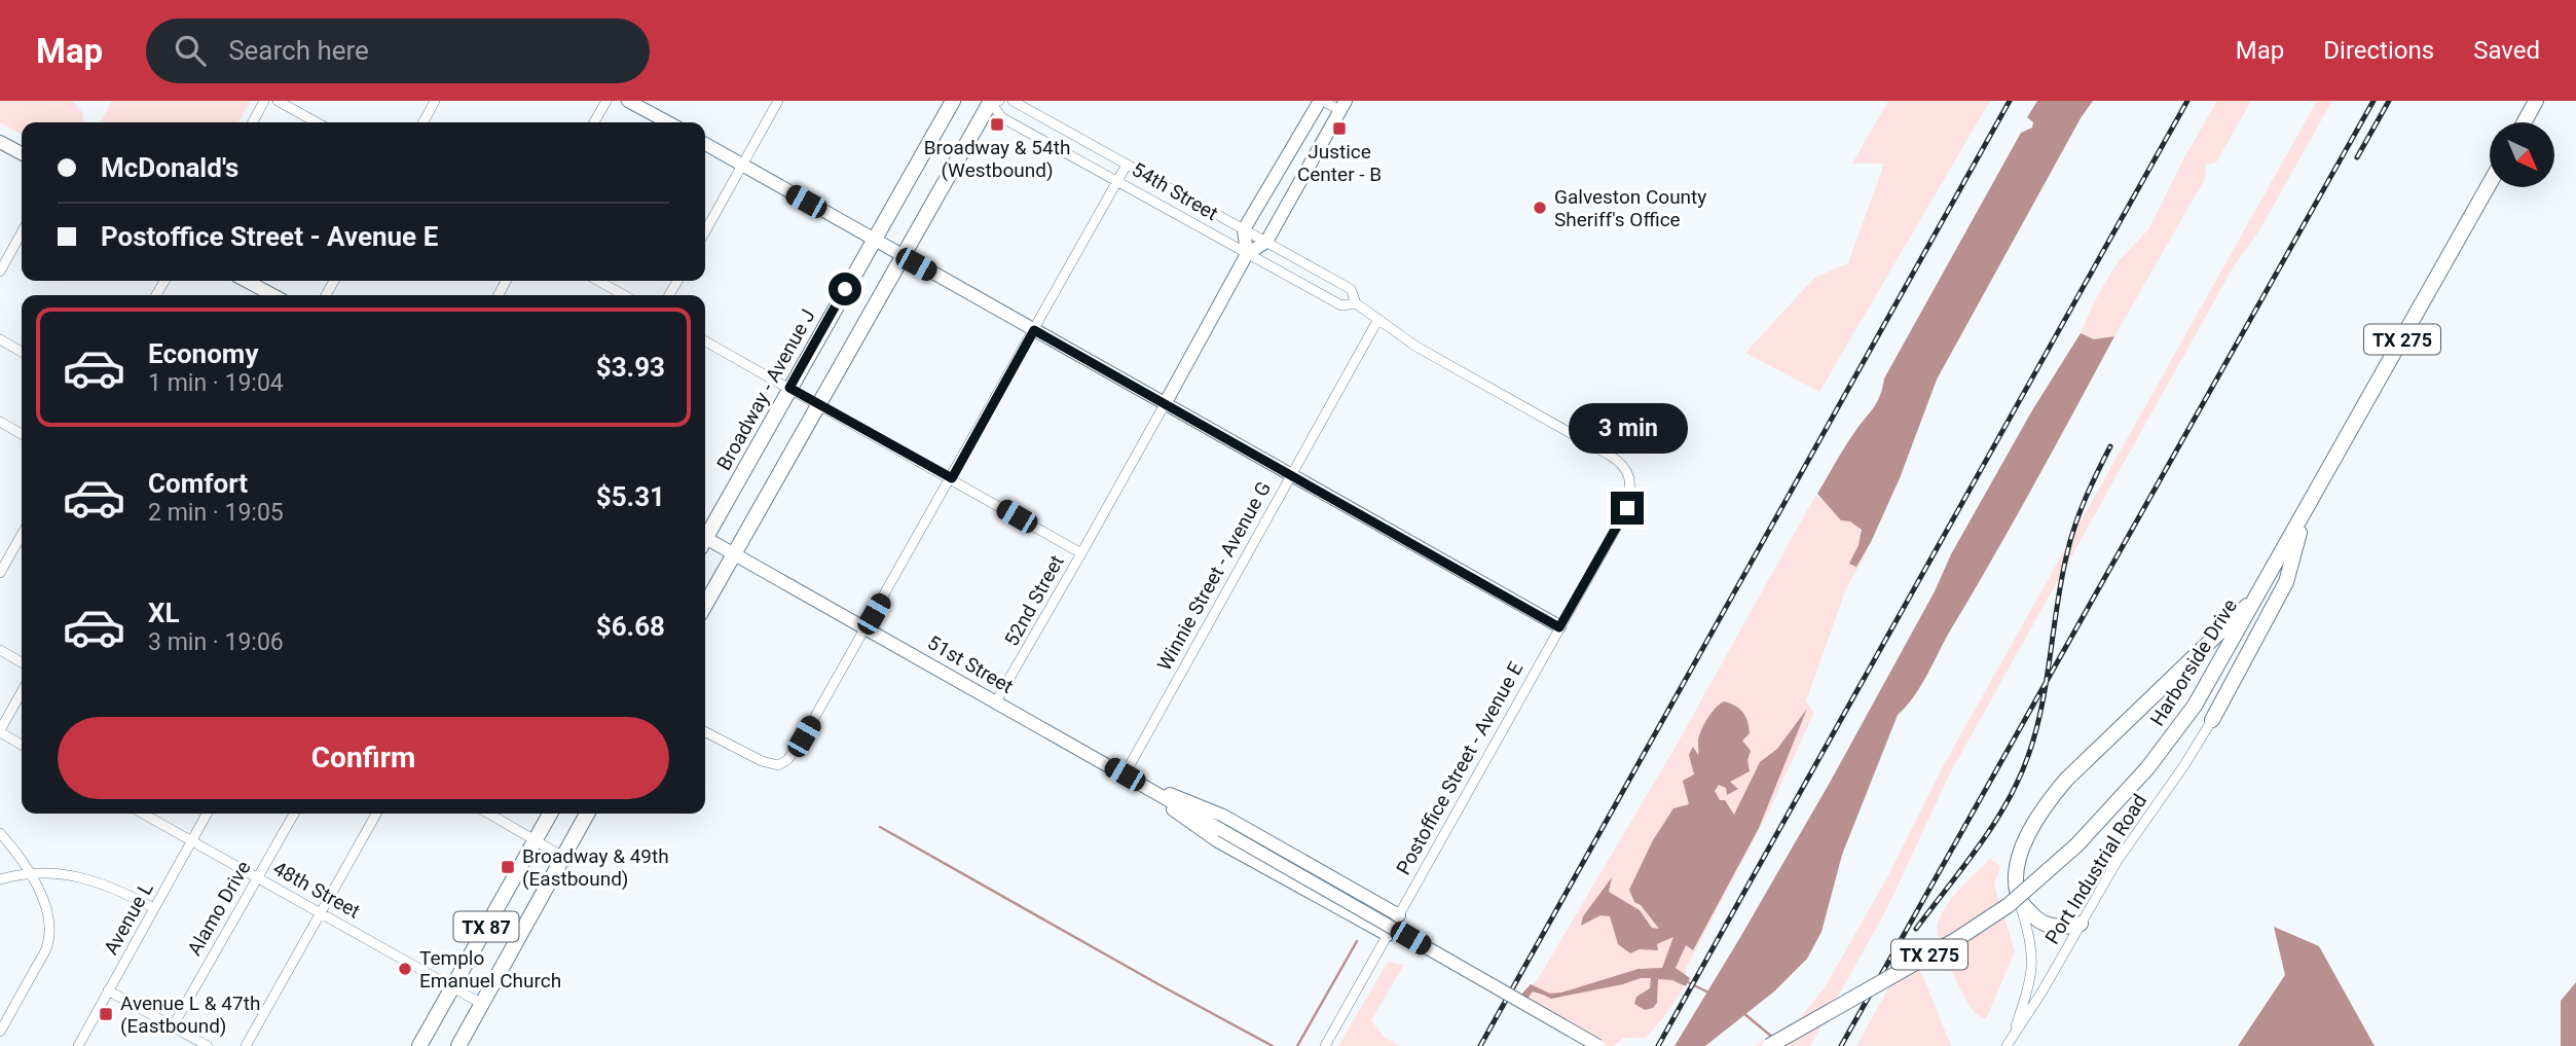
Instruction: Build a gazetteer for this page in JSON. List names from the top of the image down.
{
  "streets": {
    "main road": [
      "TX 275",
      "Broadway - Avenue J",
      "Harborside Drive",
      "51st Street",
      "TX 87"
    ],
    "street": [
      "54th Street",
      "Winnie Street - Avenue G",
      "52nd Street",
      "Postoffice Street - Avenue E",
      "Port Industrial Road",
      "48th Street",
      "Alamo Drive",
      "Avenue L"
    ]
  },
  "crossings": [
    ["54th Street", "Winnie Street - Avenue G"],
    ["54th Street", "Postoffice Street - Avenue E"],
    ["Broadway - Avenue J", "52nd Street"],
    ["Winnie Street - Avenue G", "51st Street"],
    ["52nd Street", "51st Street"],
    ["48th Street", "Alamo Drive"],
    ["48th Street", "Avenue L"],
    ["48th Street", "TX 87"]
  ],
  "places": {
    "transit": [
      "Broadway & 54th (Westbound)",
      "Justice Center - B",
      "Broadway & 49th (Eastbound)",
      "Avenue L & 47th (Eastbound)"
    ],
    "other": ["Galveston County Sheriff's Office", "Templo Emanuel Church"]
  },
  "north": "bottom right",
  "page": {
    "header": "Map",
    "search": "Search here",
    "nav": ["Map", "Directions", "Saved"],
    "banner": ["McDonald's", "Postoffice Street - Avenue E"],
    "list": [
      {
        "name": "Economy",
        "note": "1 min · 19:04",
        "value": "$3.93"
      },
      {
        "name": "Comfort",
        "note": "2 min · 19:05",
        "value": "$5.31"
      },
      {
        "name": "XL",
        "note": "3 min · 19:06",
        "value": "$6.68"
      }
    ],
    "bubble": "3 min",
    "buttons": "Confirm"
  }
}
